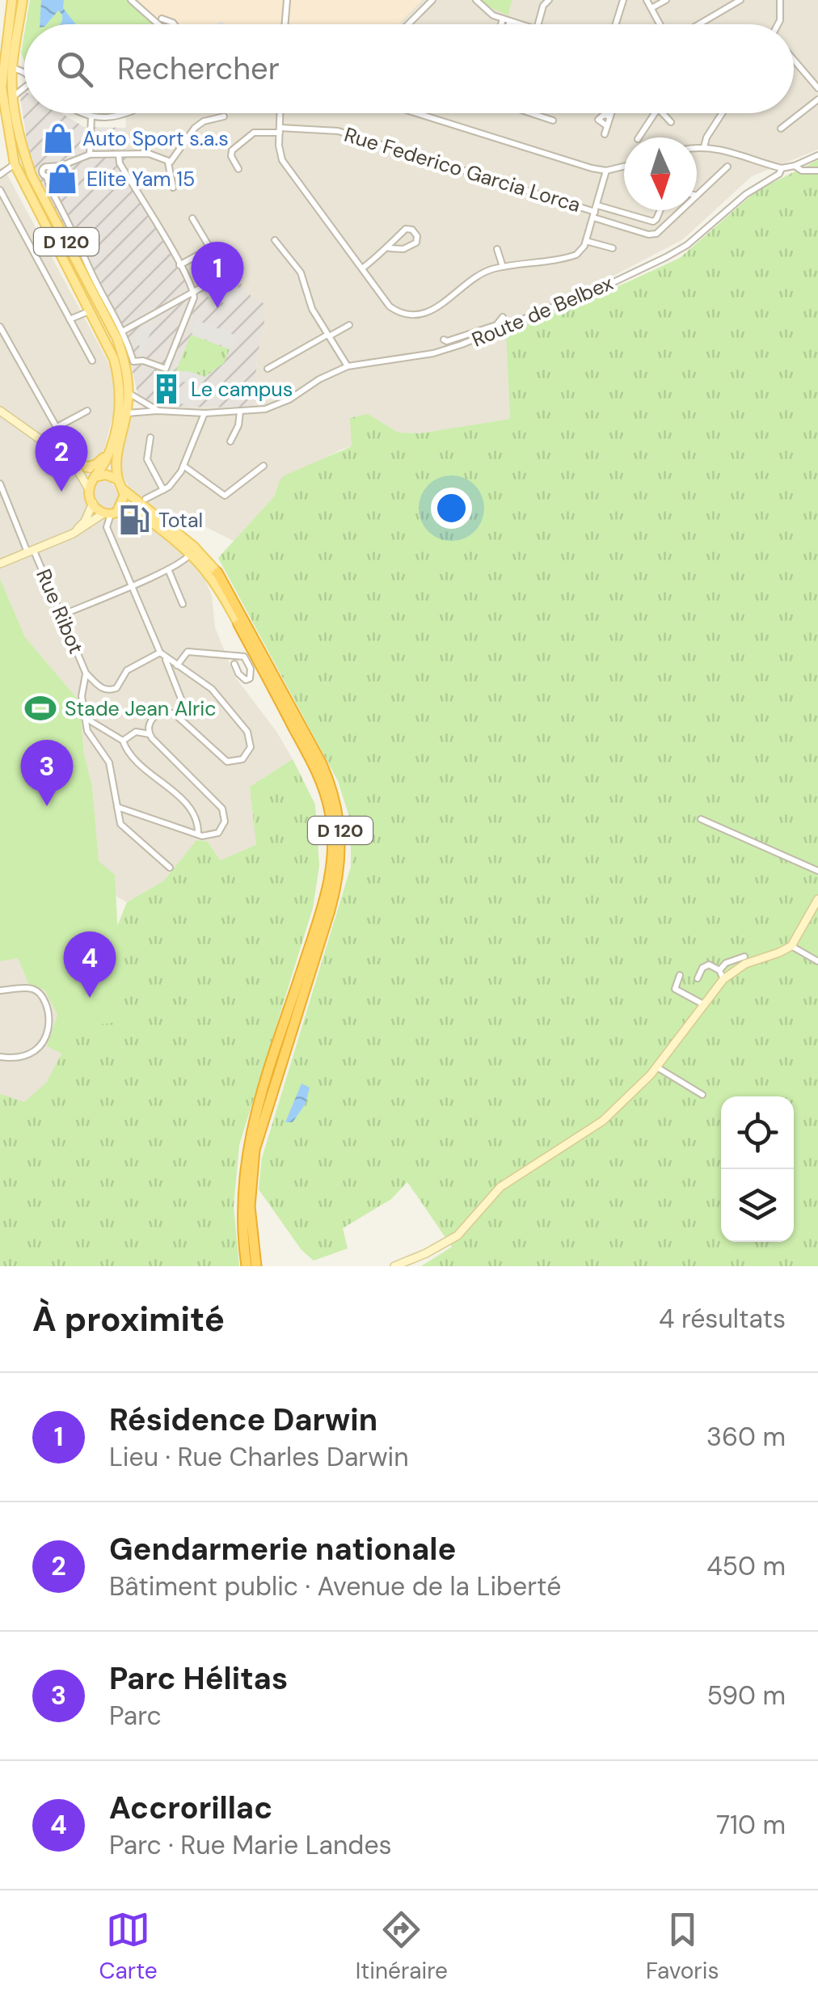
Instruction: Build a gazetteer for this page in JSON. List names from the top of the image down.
{
  "streets": {
    "highway": ["D 120"],
    "street": ["Rue Federico Garcia Lorca", "Route de Belbex", "Rue Ribot"]
  },
  "crossings": [
    ["D 120", "Route de Belbex"]
  ],
  "places": {
    "shop": ["Auto Sport s.a.s", "Elite Yam 15"],
    "building": ["Le campus"],
    "fuel station": ["Total"],
    "sports": ["Stade Jean Alric"]
  },
  "north": "bottom",
  "page": {
    "search": "Rechercher",
    "pins": [
      "1",
      "2",
      "3",
      "4"
    ],
    "heading": ["À proximité", "4 résultats"],
    "list": [
      {
        "mark": "1",
        "name": "Résidence Darwin",
        "note": "Lieu · Rue Charles Darwin",
        "value": "360 m"
      },
      {
        "mark": "2",
        "name": "Gendarmerie nationale",
        "note": "Bâtiment public · Avenue de la Liberté",
        "value": "450 m"
      },
      {
        "mark": "3",
        "name": "Parc Hélitas",
        "note": "Parc",
        "value": "590 m"
      },
      {
        "mark": "4",
        "name": "Accrorillac",
        "note": "Parc · Rue Marie Landes",
        "value": "710 m"
      }
    ],
    "nav": ["Carte", "Itinéraire", "Favoris"]
  }
}
